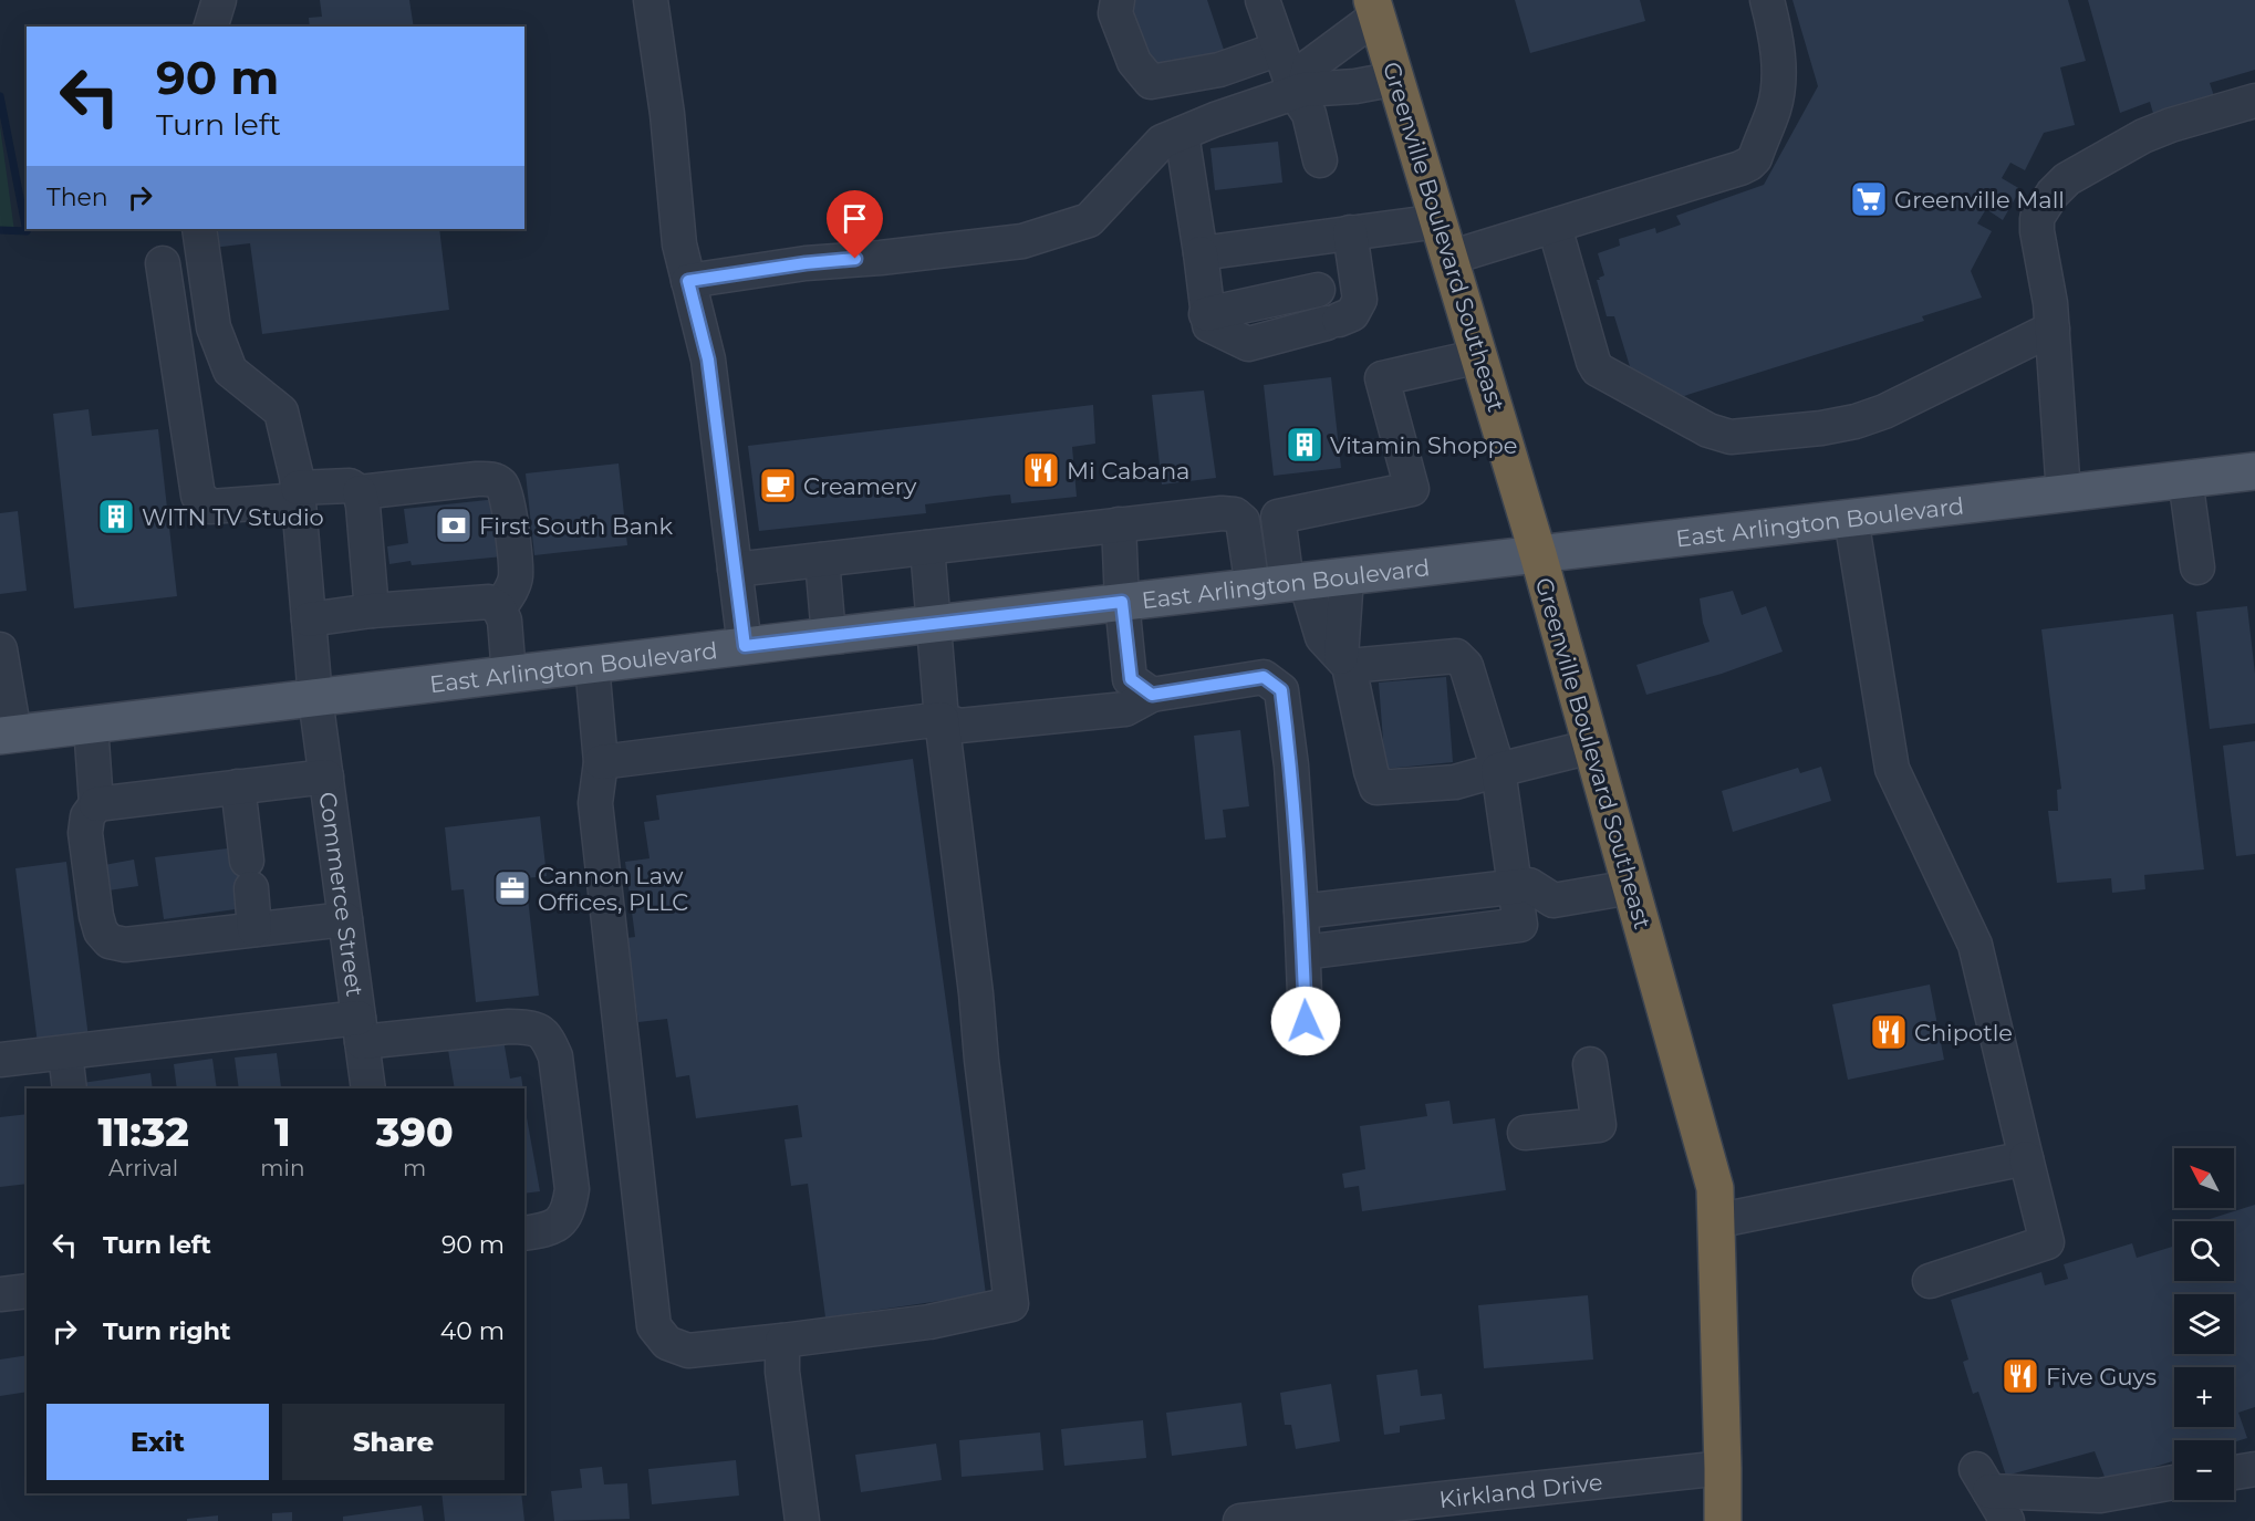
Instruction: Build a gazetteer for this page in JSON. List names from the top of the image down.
{
  "streets": {
    "highway": ["Greenville Boulevard Southeast"],
    "main road": ["East Arlington Boulevard"],
    "street": ["Commerce Street", "Kirkland Drive"]
  },
  "crossings": [
    ["Greenville Boulevard Southeast", "East Arlington Boulevard"],
    ["Greenville Boulevard Southeast", "Kirkland Drive"],
    ["East Arlington Boulevard", "Commerce Street"]
  ],
  "places": {
    "supermarket": ["Greenville Mall"],
    "building": ["Vitamin Shoppe", "WITN TV Studio"],
    "restaurant": ["Mi Cabana", "Chipotle", "Five Guys"],
    "cafe": ["Creamery"],
    "bank": ["First South Bank"],
    "office": ["Cannon Law Offices, PLLC"]
  },
  "north": "top left",
  "page": {
    "turn": ["90 m", "Turn left"],
    "then": "Then",
    "eta": [
      "11:32",
      "Arrival",
      "1",
      "min",
      "390",
      "m"
    ],
    "map_buttons": ["+", "−"],
    "list": [
      {
        "name": "Turn left",
        "value": "90 m"
      },
      {
        "name": "Turn right",
        "value": "40 m"
      }
    ],
    "buttons": ["Exit", "Share"]
  }
}
